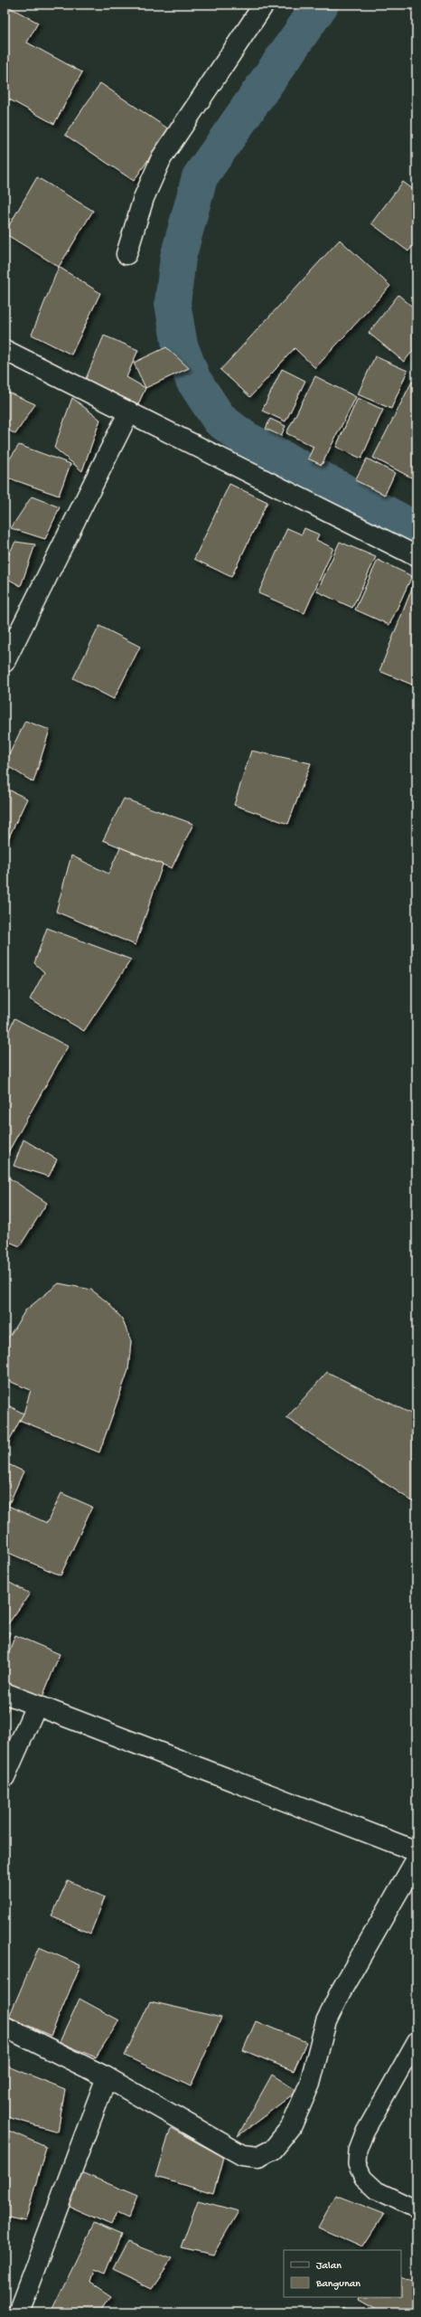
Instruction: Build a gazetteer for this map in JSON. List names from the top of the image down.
{
  "legend": ["Jalan", "Bangunan"]
}
